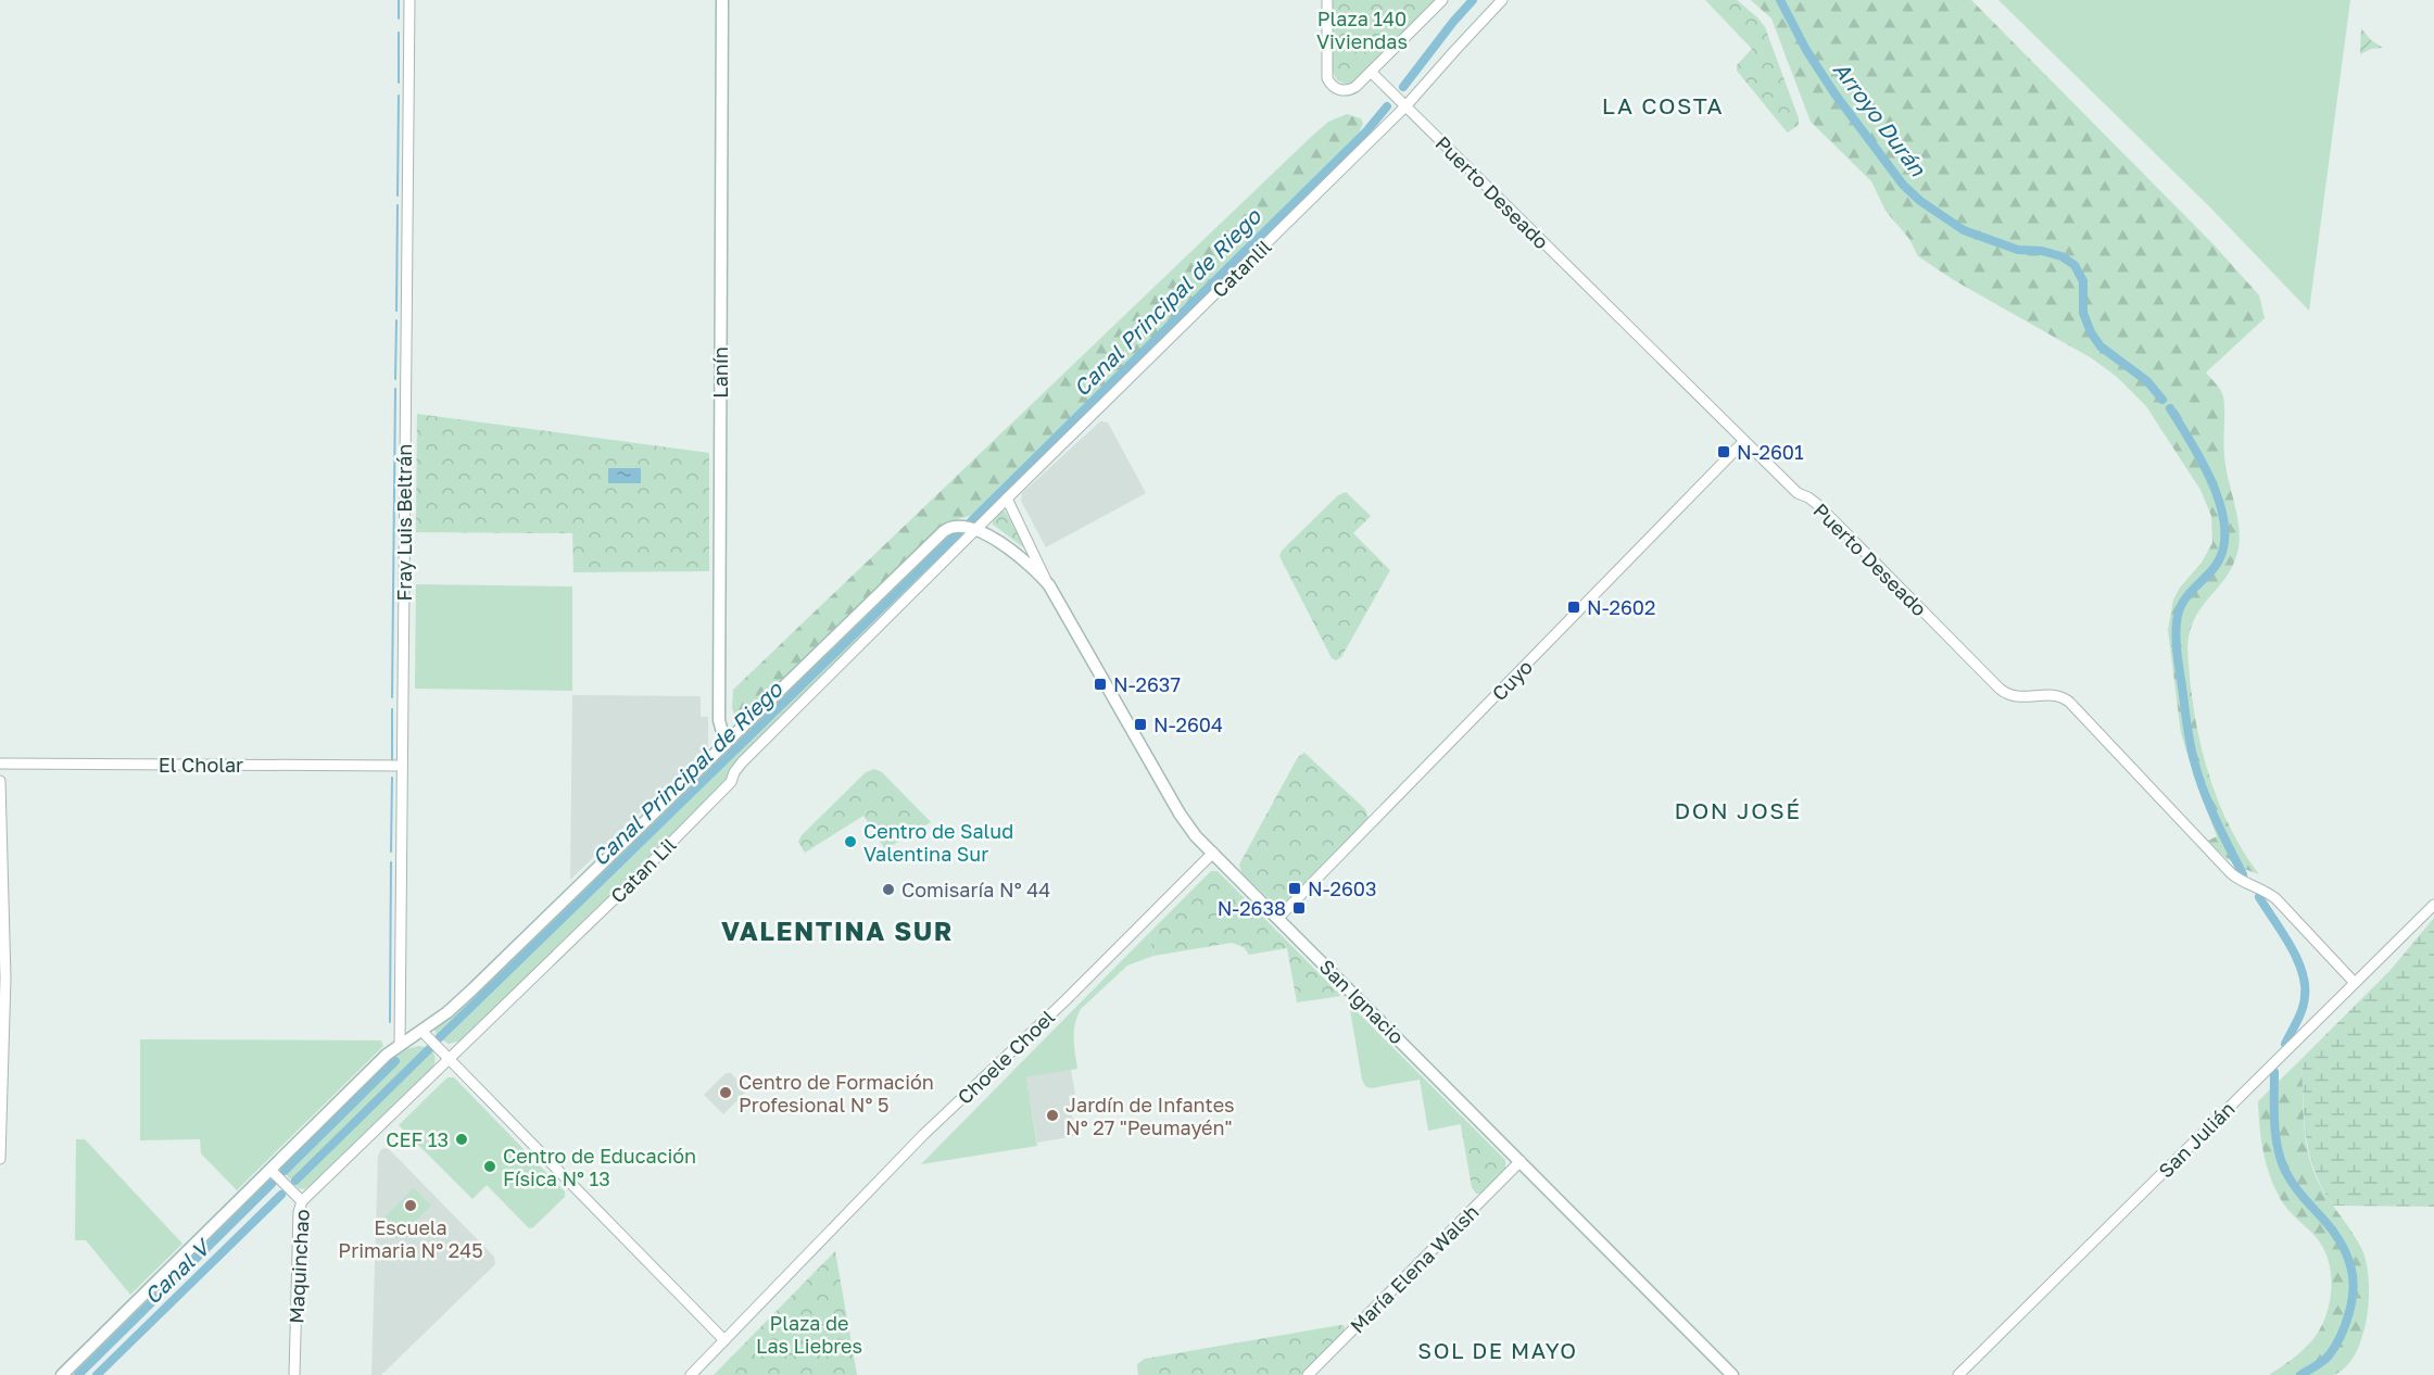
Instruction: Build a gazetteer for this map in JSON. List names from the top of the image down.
{
  "streets": {
    "main road": ["Lanín", "San Ignacio"],
    "street": [
      "Puerto Deseado",
      "Catanlil",
      "Fray Luis Beltrán",
      "Cuyo",
      "El Cholar",
      "Catan Lil",
      "Choele Choel",
      "San Julián",
      "Maquinchao",
      "María Elena Walsh"
    ]
  },
  "crossings": [
    ["Puerto Deseado", "Catanlil"],
    ["Puerto Deseado", "Cuyo"],
    ["Puerto Deseado", "San Julián"],
    ["Catanlil", "Catan Lil"],
    ["Catanlil", "San Ignacio"],
    ["Fray Luis Beltrán", "El Cholar"],
    ["Cuyo", "San Ignacio"],
    ["Catan Lil", "San Ignacio"],
    ["Catan Lil", "Maquinchao"],
    ["San Ignacio", "Choele Choel"],
    ["San Ignacio", "María Elena Walsh"]
  ],
  "districts": [
    "LA COSTA",
    "DON JOSÉ",
    "VALENTINA SUR",
    "SOL DE MAYO"
  ],
  "water": ["Arroyo Durán", "Canal Principal de Riego", "Canal V"],
  "parks": ["Plaza 140 Viviendas", "Plaza de Las Liebres"],
  "places": {
    "transit": [
      "N-2601",
      "N-2602",
      "N-2637",
      "N-2604",
      "N-2603",
      "N-2638"
    ],
    "other": [
      "Centro de Salud Valentina Sur",
      "Comisaría N° 44",
      "Centro de Formación Profesional N° 5",
      "Jardín de Infantes N° 27 \"Peumayén\"",
      "CEF 13",
      "Centro de Educación Física N° 13",
      "Escuela Primaria N° 245"
    ]
  }
}
